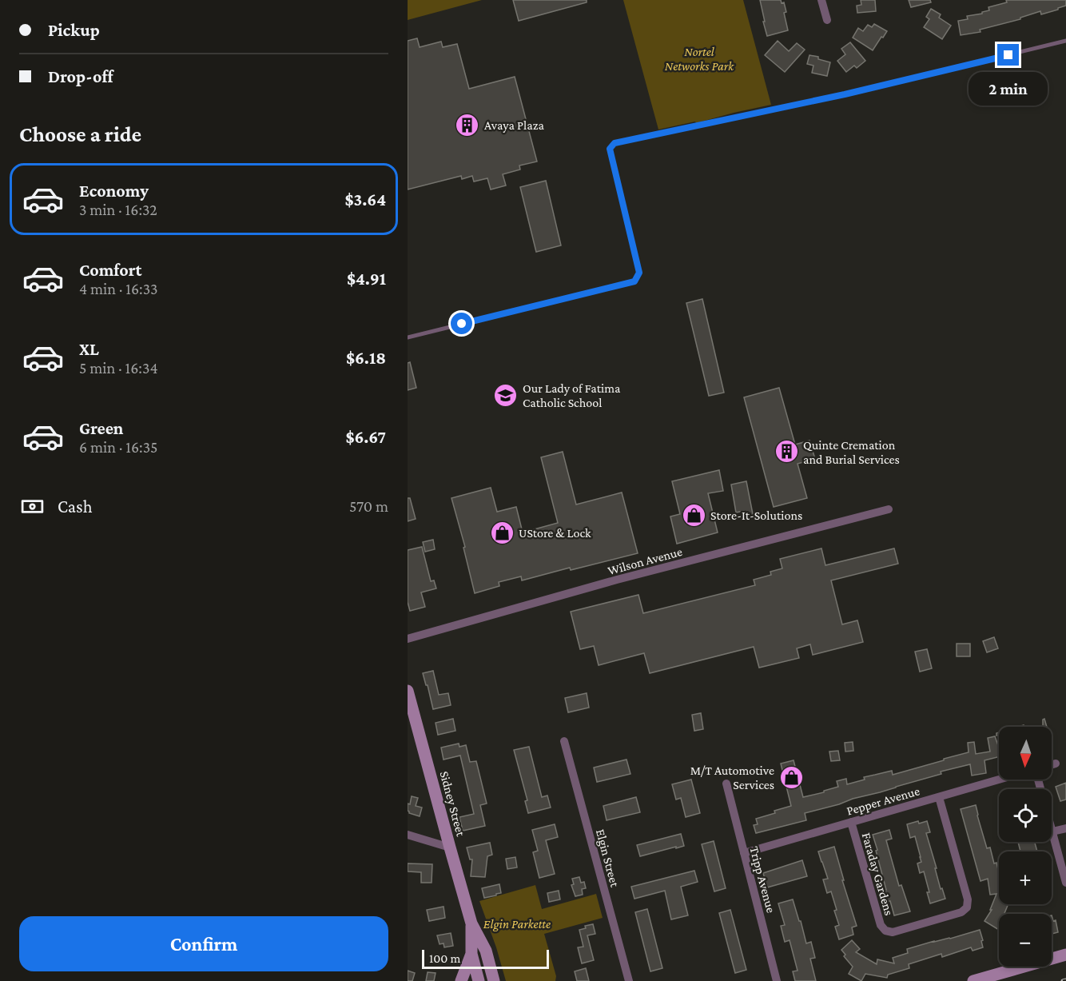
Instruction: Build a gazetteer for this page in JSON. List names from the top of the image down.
{
  "streets": {
    "main road": ["Sidney Street"],
    "street": [
      "Wilson Avenue",
      "Pepper Avenue",
      "Elgin Street",
      "Faraday Gardens",
      "Tripp Avenue"
    ]
  },
  "crossings": [
    ["Pepper Avenue", "Faraday Gardens"],
    ["Pepper Avenue", "Tripp Avenue"]
  ],
  "parks": ["Nortel Networks Park", "Elgin Parkette"],
  "places": {
    "building": ["Avaya Plaza", "Quinte Cremation and Burial Services"],
    "school or university": ["Our Lady of Fatima Catholic School"],
    "shop": ["Store-It-Solutions", "UStore & Lock", "M/T Automotive Services"]
  },
  "scale_bar": "100 m",
  "north": "bottom",
  "page": {
    "banner": ["Pickup", "Drop-off"],
    "bubble": "2 min",
    "heading": "Choose a ride",
    "list": [
      {
        "name": "Economy",
        "note": "3 min · 16:32",
        "value": "$3.64"
      },
      {
        "name": "Comfort",
        "note": "4 min · 16:33",
        "value": "$4.91"
      },
      {
        "name": "XL",
        "note": "5 min · 16:34",
        "value": "$6.18"
      },
      {
        "name": "Green",
        "note": "6 min · 16:35",
        "value": "$6.67"
      }
    ],
    "pay": ["Cash", "570 m"],
    "map_buttons": ["+", "−"],
    "buttons": "Confirm",
    "scale": "100 m"
  }
}
